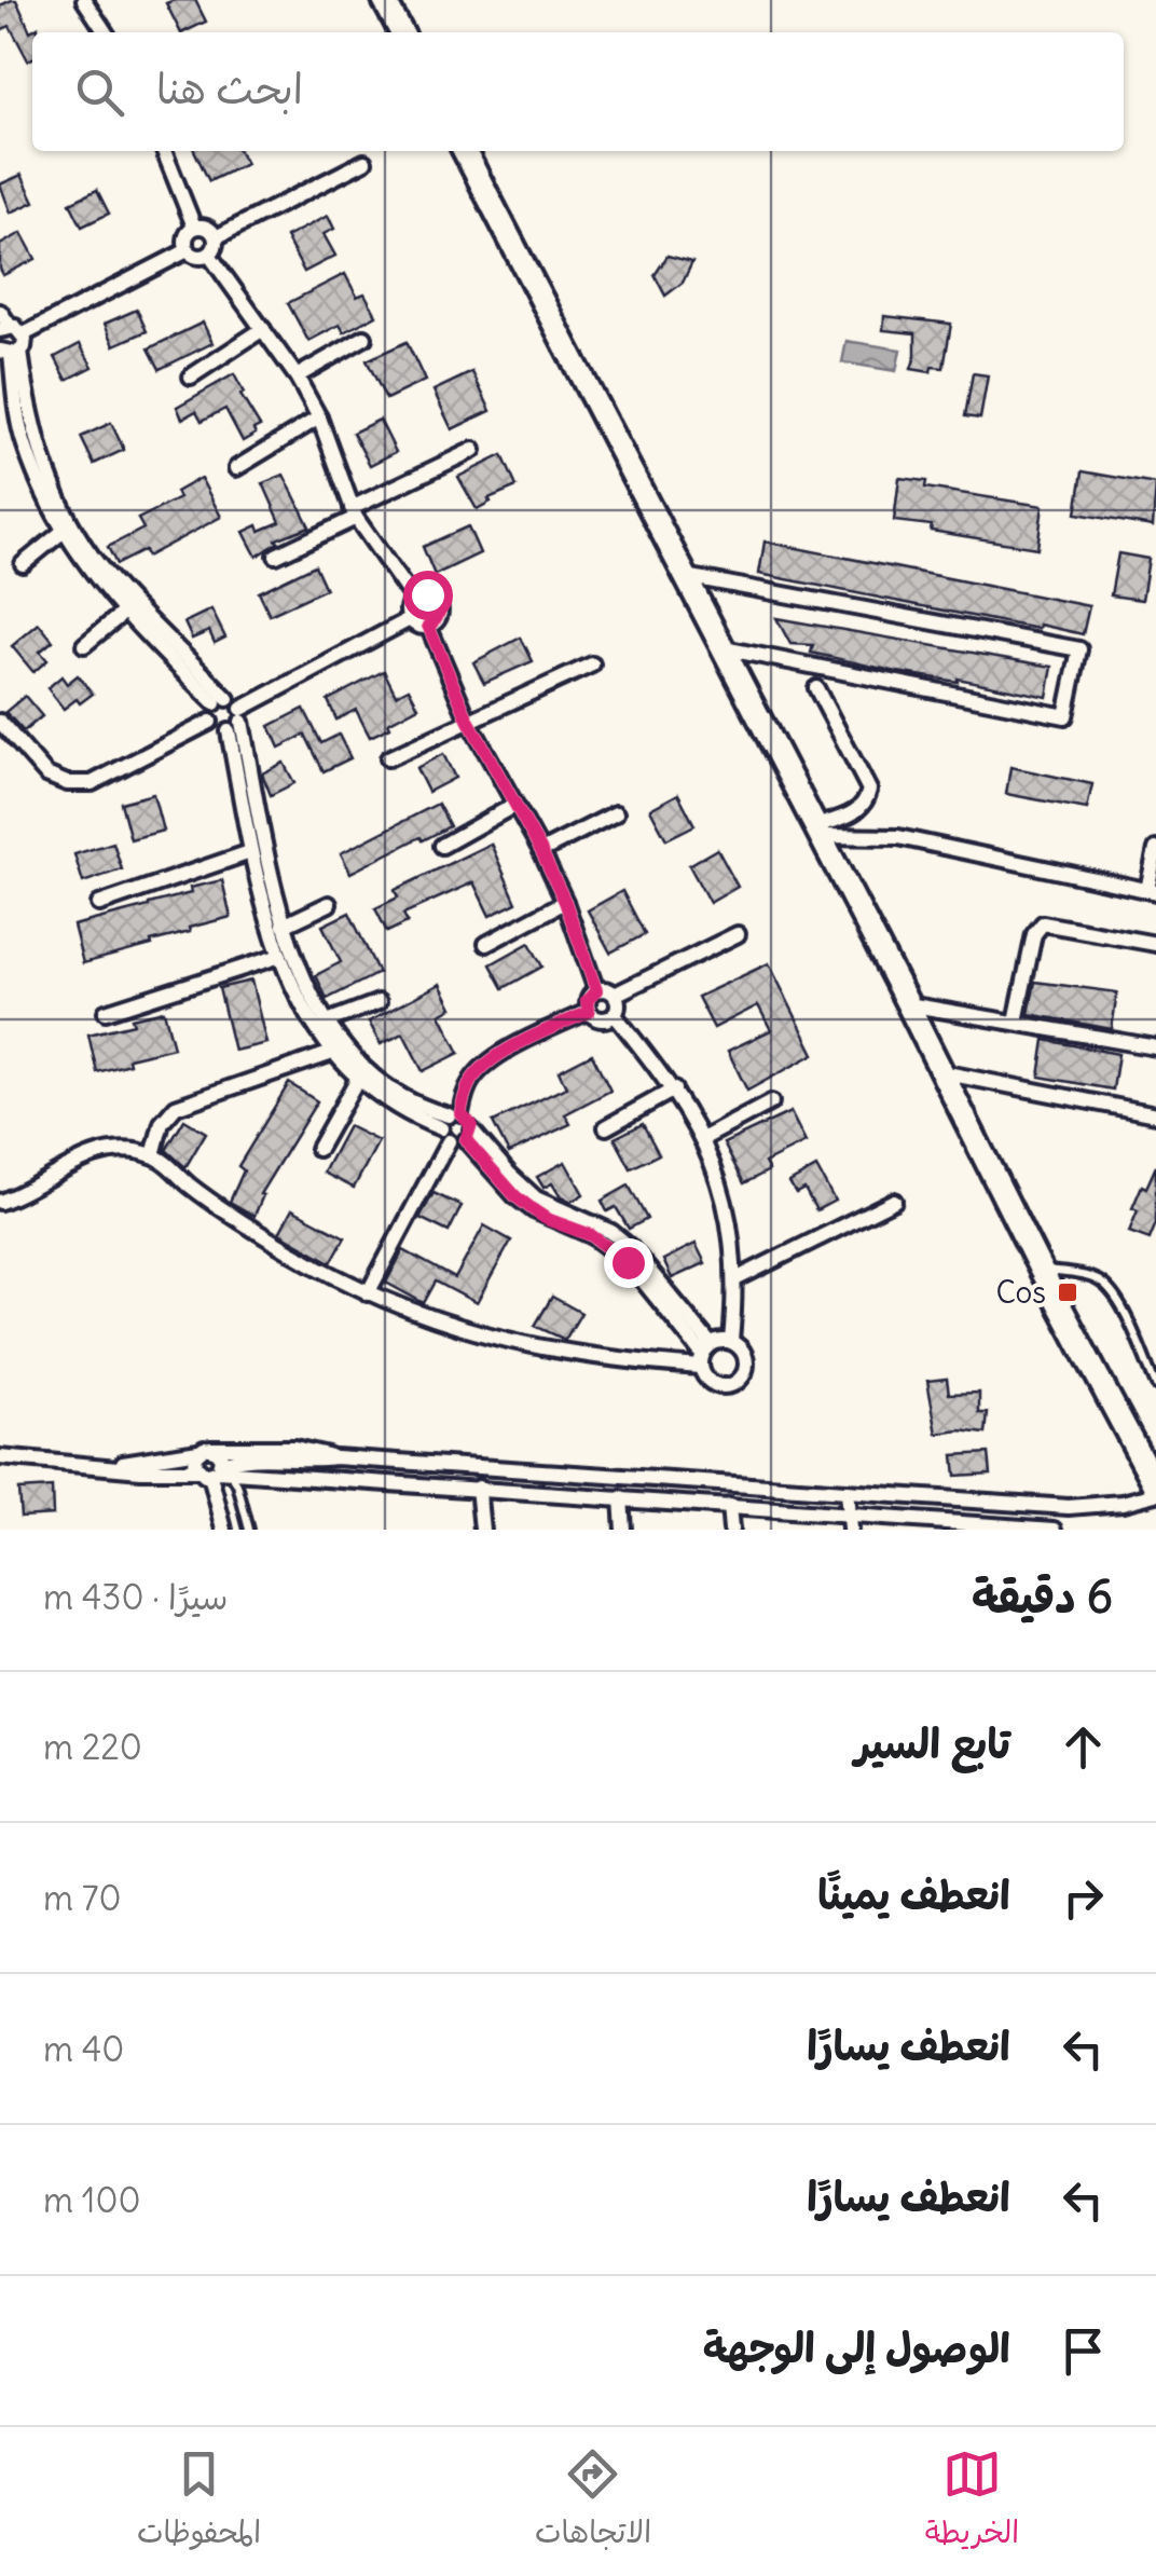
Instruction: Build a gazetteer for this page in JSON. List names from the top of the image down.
{
  "places": {
    "transit": ["Cos"]
  },
  "page": {
    "search": "ابحث هنا",
    "heading": ["6 دقيقة", "سيرًا · 430 m"],
    "list": [
      ["تابع السير", "220 m"],
      ["انعطف يمينًا", "70 m"],
      ["انعطف يسارًا", "40 m"],
      ["انعطف يسارًا", "100 m"],
      "الوصول إلى الوجهة"
    ],
    "nav": ["الخريطة", "الاتجاهات", "المحفوظات"]
  }
}
